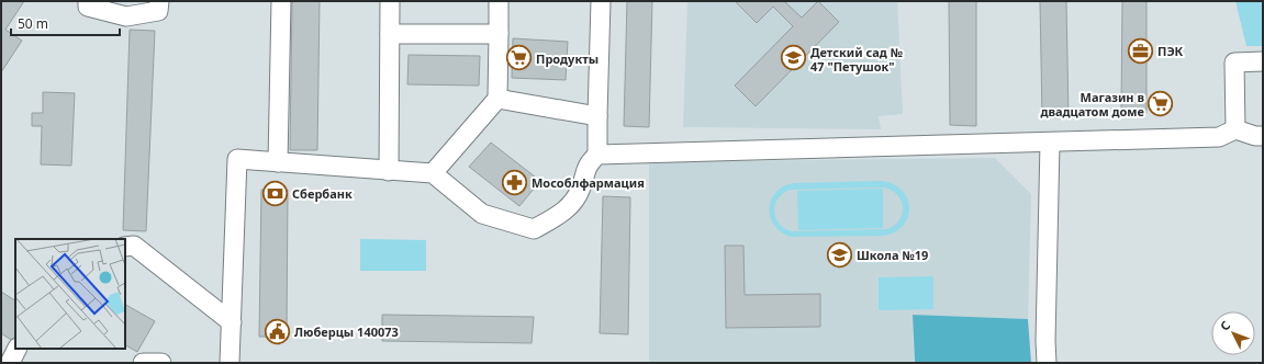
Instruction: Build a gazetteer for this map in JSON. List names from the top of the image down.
{
  "places": {
    "office": ["ПЭК"],
    "supermarket": ["Продукты", "Магазин в двадцатом доме"],
    "school or university": ["Детский сад № 47 \"Петушок\"", "Школа №19"],
    "pharmacy": ["Мособлфармация"],
    "bank": ["Сбербанк"],
    "public building": ["Люберцы 140073"]
  },
  "scale_bar": "50 m",
  "north": "top left"
}
